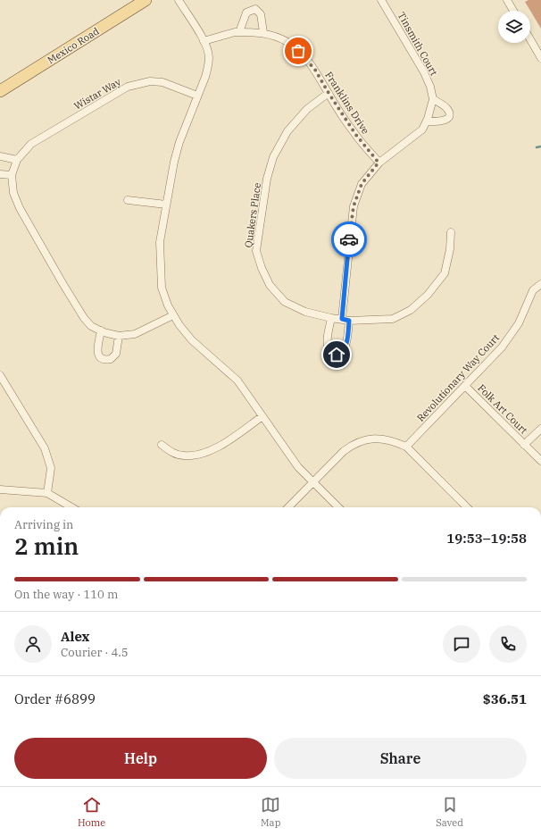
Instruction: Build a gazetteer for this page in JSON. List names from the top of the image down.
{
  "streets": {
    "main road": ["Mexico Road"],
    "street": [
      "Tinsmith Court",
      "Wistar Way",
      "Franklins Drive",
      "Quakers Place",
      "Revolutionary Way Court",
      "Folk Art Court"
    ]
  },
  "crossings": [
    ["Tinsmith Court", "Franklins Drive"],
    ["Tinsmith Court", "Quakers Place"],
    ["Franklins Drive", "Quakers Place"],
    ["Revolutionary Way Court", "Folk Art Court"]
  ],
  "page": {
    "heading": ["2 min", "Arriving in", "19:53–19:58"],
    "panel": [
      "Alex",
      "Courier · 4.5",
      "Order #6899",
      "$36.51"
    ],
    "bar": "On the way · 110 m",
    "buttons": ["Help", "Share"],
    "tabs": ["Home", "Map", "Saved"]
  }
}
